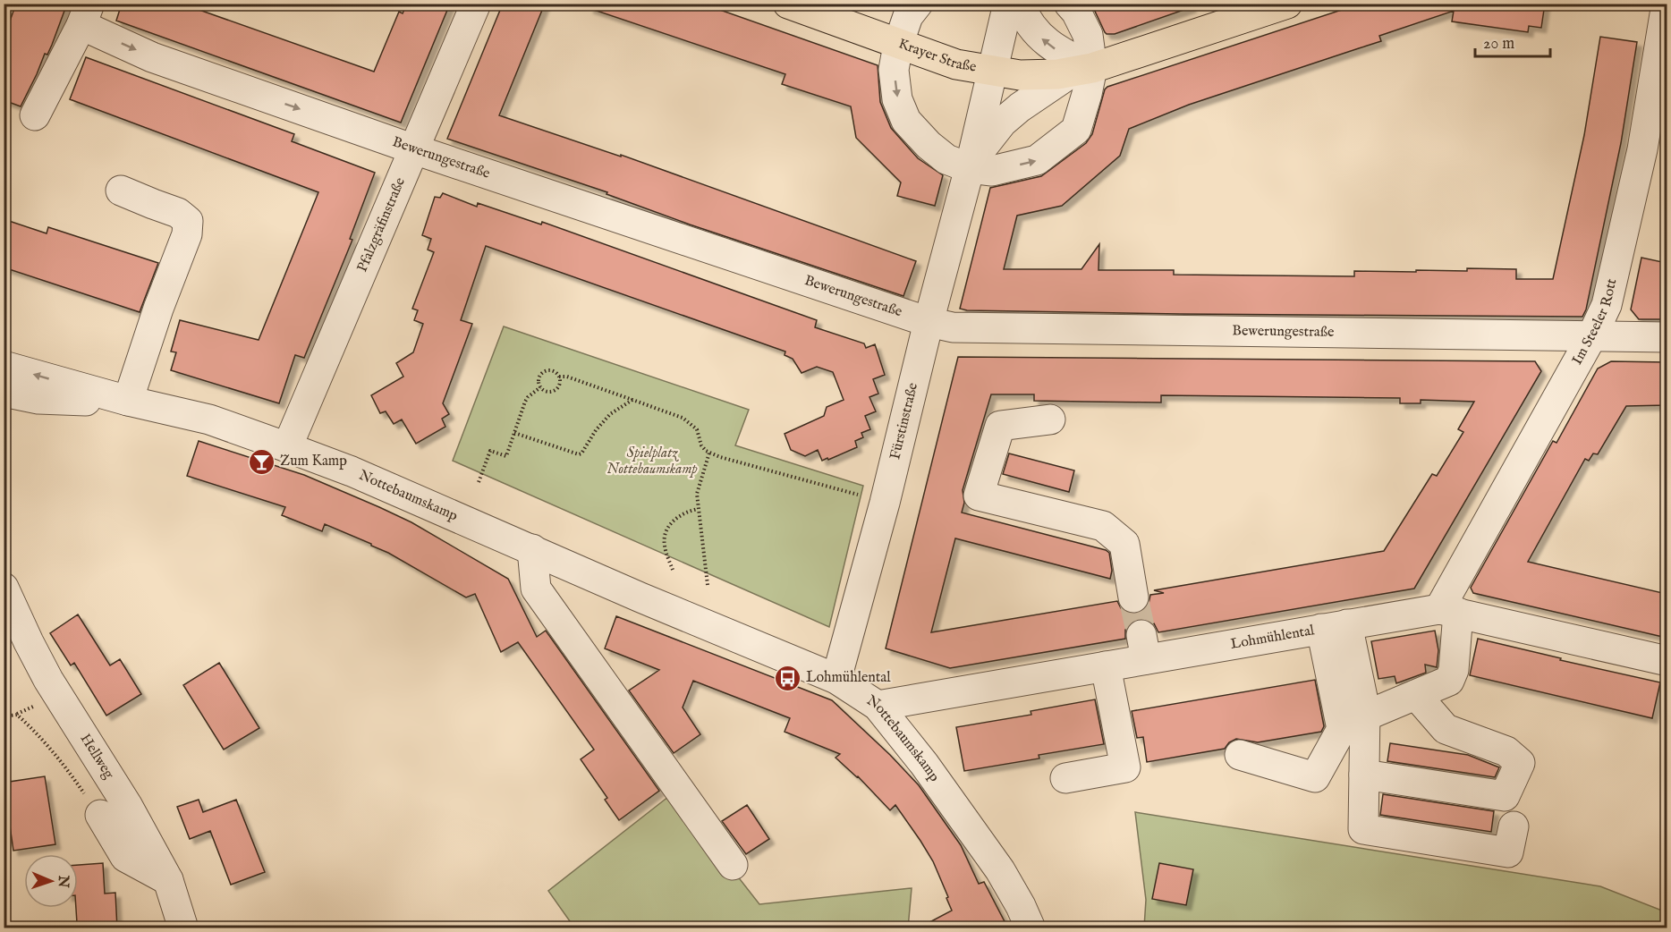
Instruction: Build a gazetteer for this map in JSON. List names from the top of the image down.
{
  "streets": {
    "main road": ["Krayer Straße"],
    "street": [
      "Bewerungestraße",
      "Pfalzgräfinstraße",
      "Im Steeler Rott",
      "Fürstinstraße",
      "Nottebaumskamp",
      "Lohmühlental",
      "Hellweg"
    ]
  },
  "crossings": [
    ["Krayer Straße", "Fürstinstraße"],
    ["Bewerungestraße", "Pfalzgräfinstraße"],
    ["Bewerungestraße", "Im Steeler Rott"],
    ["Bewerungestraße", "Fürstinstraße"],
    ["Pfalzgräfinstraße", "Nottebaumskamp"],
    ["Im Steeler Rott", "Lohmühlental"],
    ["Fürstinstraße", "Nottebaumskamp"],
    ["Nottebaumskamp", "Lohmühlental"]
  ],
  "parks": ["Spielplatz Nottebaumskamp"],
  "places": {
    "bar": ["Zum Kamp"],
    "bus stop": ["Lohmühlental"]
  },
  "scale_bar": "20 m",
  "north": "right"
}
